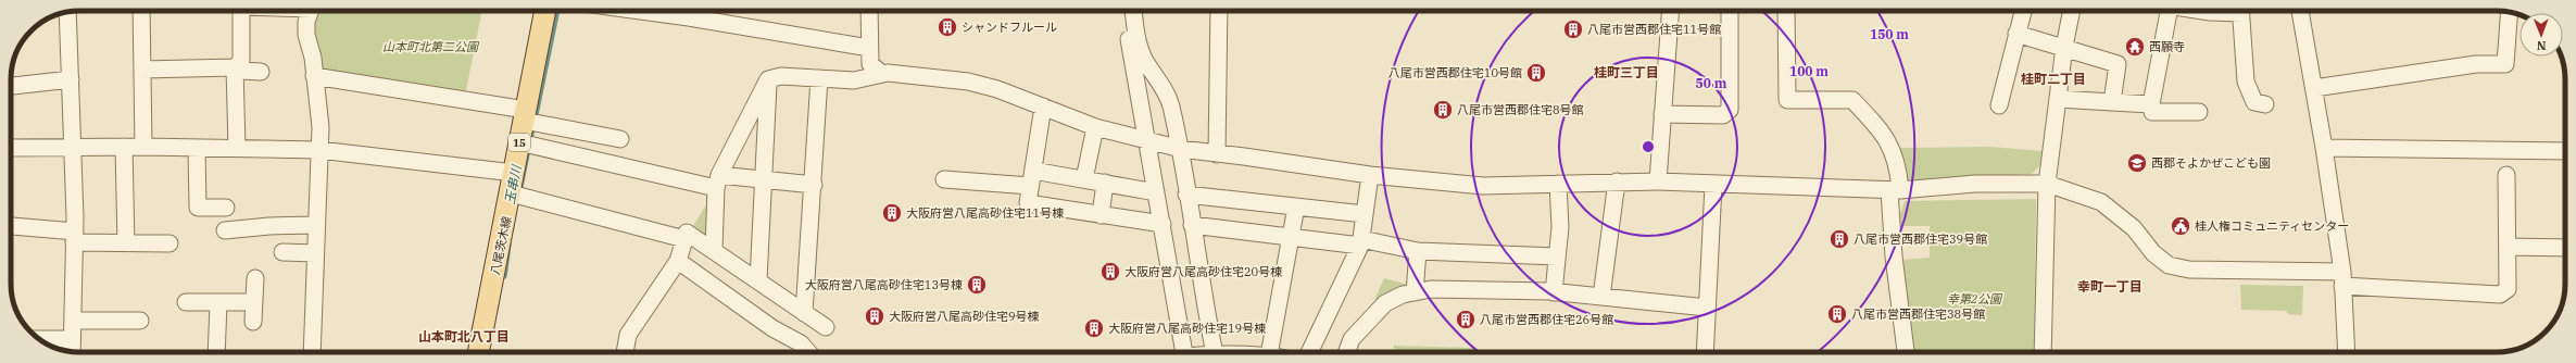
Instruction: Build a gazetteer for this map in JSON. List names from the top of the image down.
{
  "streets": {
    "main road": ["15", "八尾茨木線"]
  },
  "districts": [
    "桂町三丁目",
    "桂町二丁目",
    "幸町一丁目",
    "山本町北八丁目"
  ],
  "water": ["玉串川"],
  "parks": ["山本町北第二公園", "幸第2公園"],
  "places": {
    "building": [
      "シャンドフルール",
      "八尾市営西郡住宅11号館",
      "八尾市営西郡住宅10号館",
      "八尾市営西郡住宅8号館",
      "大阪府営八尾高砂住宅11号棟",
      "八尾市営西郡住宅39号館",
      "大阪府営八尾高砂住宅20号棟",
      "大阪府営八尾高砂住宅13号棟",
      "八尾市営西郡住宅38号館",
      "大阪府営八尾高砂住宅9号棟",
      "八尾市営西郡住宅26号館",
      "大阪府営八尾高砂住宅19号棟"
    ],
    "temple": ["西願寺"],
    "school or university": ["西郡そよかぜこども園"],
    "public building": ["桂人権コミュニティセンター"]
  },
  "north": "bottom",
  "rings": ["150 m", "100 m", "50 m"]
}
